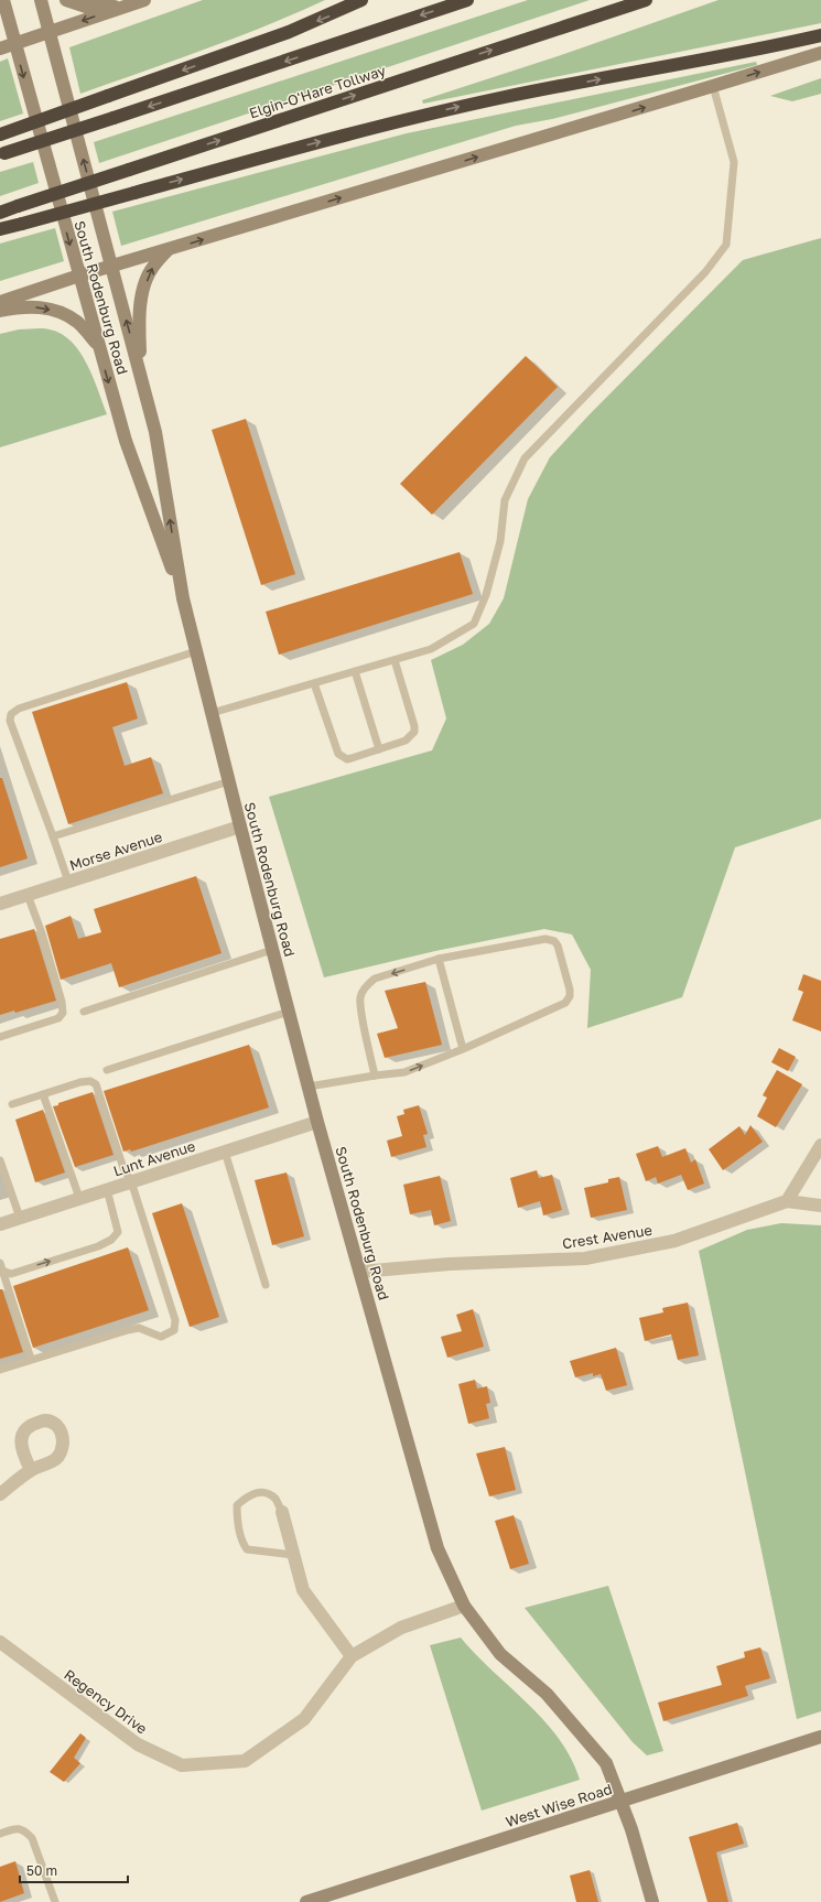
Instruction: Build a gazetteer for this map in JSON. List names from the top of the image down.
{
  "streets": {
    "highway": ["Elgin-O'Hare Tollway"],
    "street": [
      "South Rodenburg Road",
      "Morse Avenue",
      "Lunt Avenue",
      "Crest Avenue",
      "Regency Drive",
      "West Wise Road"
    ]
  },
  "crossings": [
    ["South Rodenburg Road", "Morse Avenue"],
    ["South Rodenburg Road", "Lunt Avenue"],
    ["South Rodenburg Road", "Crest Avenue"],
    ["South Rodenburg Road", "Regency Drive"],
    ["South Rodenburg Road", "West Wise Road"]
  ],
  "scale_bar": "50 m"
}
